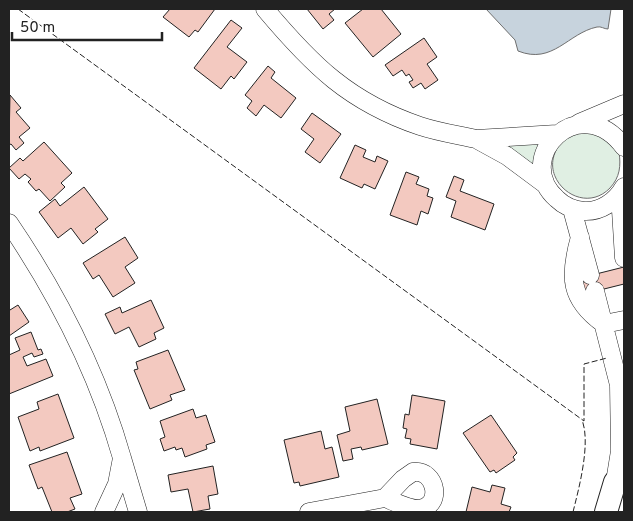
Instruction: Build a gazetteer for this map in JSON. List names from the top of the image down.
{
  "scale_bar": "50 m"
}
